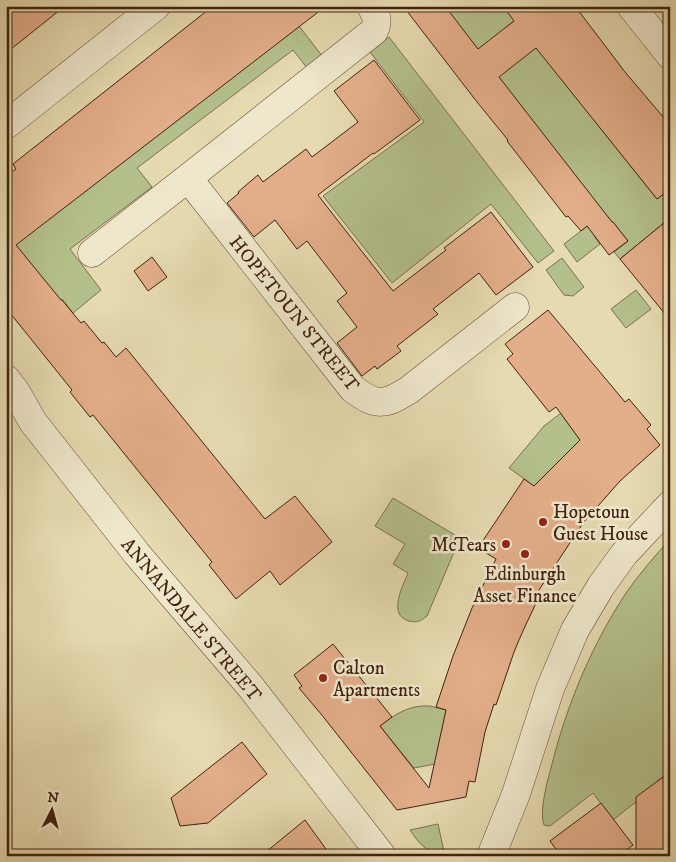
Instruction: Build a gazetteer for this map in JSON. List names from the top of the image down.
{
  "streets": {
    "street": ["HOPETOUN STREET", "ANNANDALE STREET"]
  },
  "places": [
    "Hopetoun Guest House",
    "McTears",
    "Edinburgh Asset Finance",
    "Calton Apartments"
  ],
  "north": "top"
}
